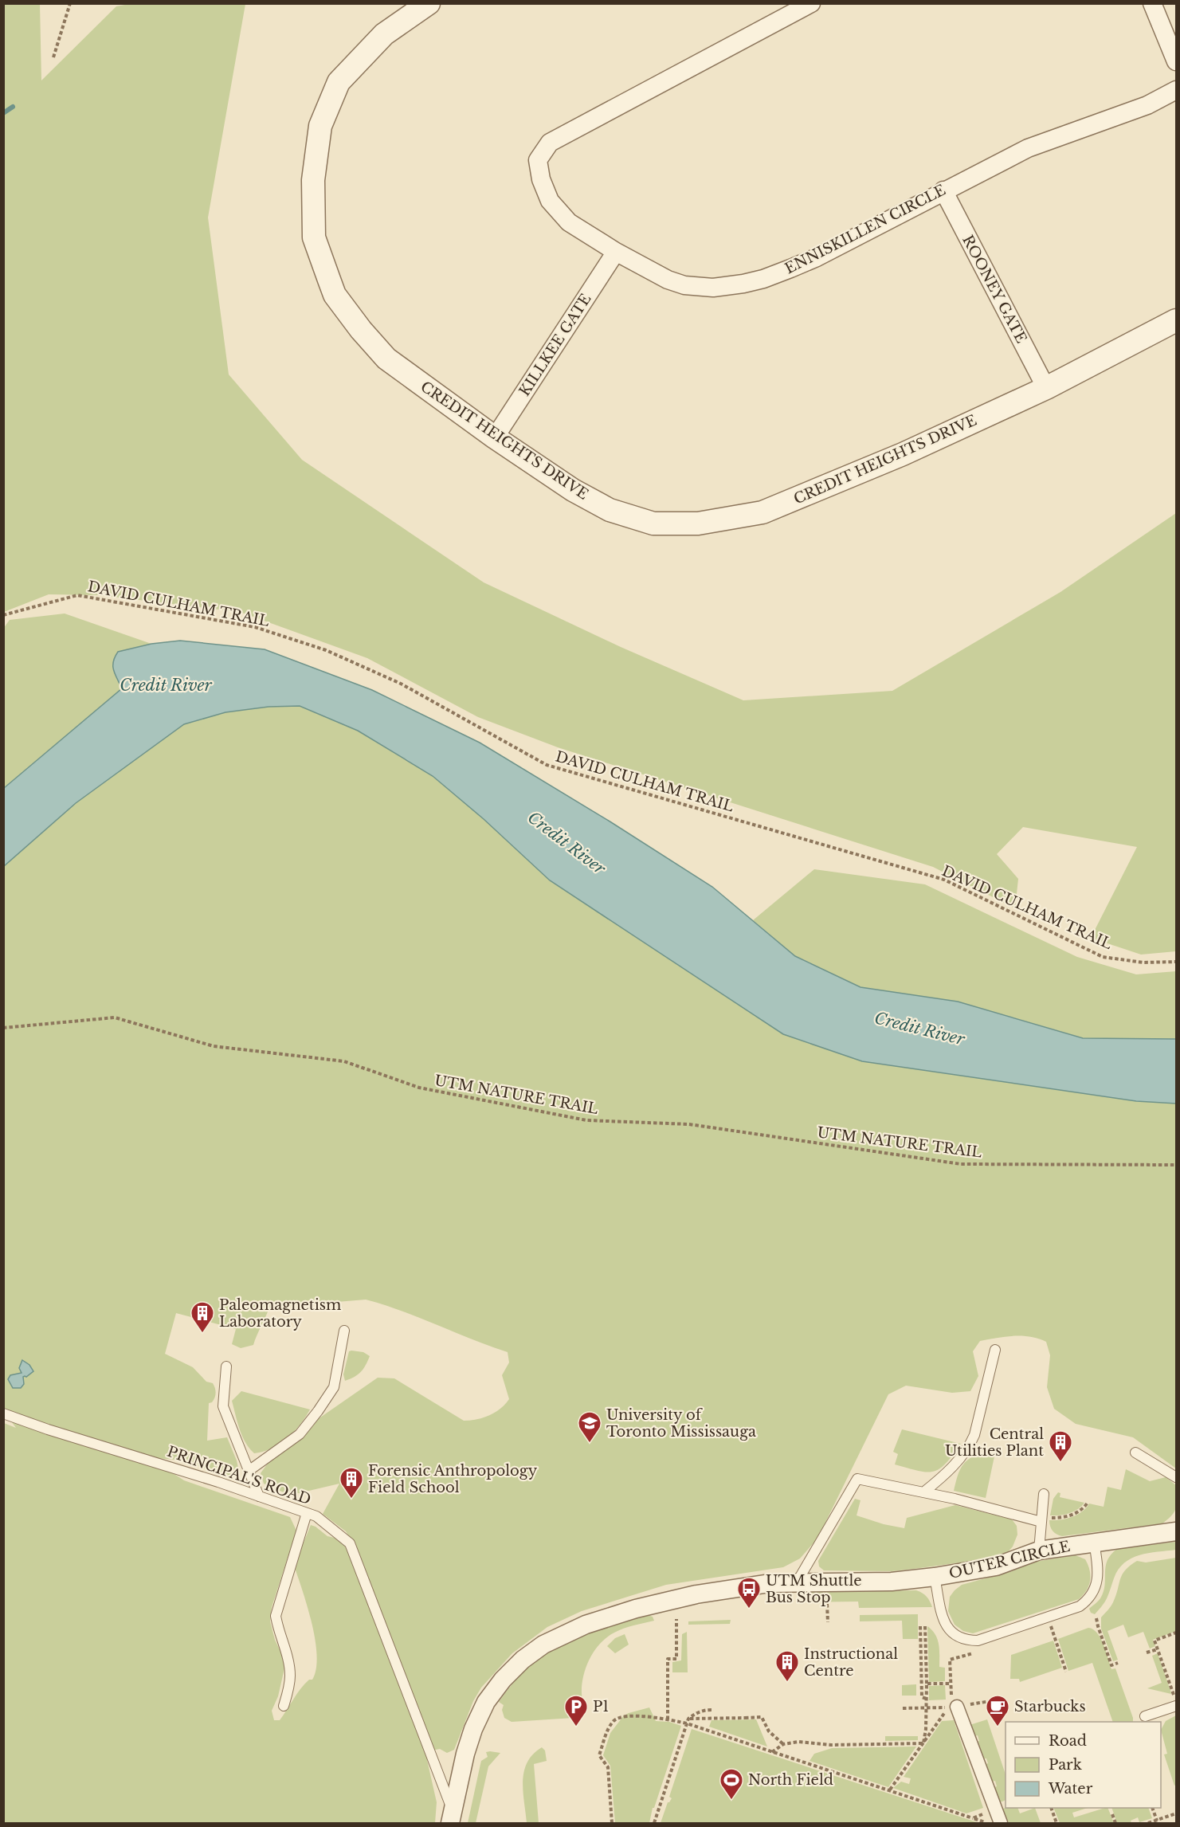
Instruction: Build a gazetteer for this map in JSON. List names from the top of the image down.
{
  "streets": {
    "street": [
      "ENNISKILLEN CIRCLE",
      "ROONEY GATE",
      "KILLKEE GATE",
      "CREDIT HEIGHTS DRIVE",
      "OUTER CIRCLE"
    ],
    "lane": ["PRINCIPAL'S ROAD"],
    "path": ["DAVID CULHAM TRAIL", "UTM NATURE TRAIL"]
  },
  "crossings": [
    ["ENNISKILLEN CIRCLE", "ROONEY GATE"],
    ["ENNISKILLEN CIRCLE", "KILLKEE GATE"],
    ["ROONEY GATE", "CREDIT HEIGHTS DRIVE"],
    ["KILLKEE GATE", "CREDIT HEIGHTS DRIVE"],
    ["PRINCIPAL'S ROAD", "OUTER CIRCLE"]
  ],
  "water": ["Credit River"],
  "places": {
    "building": [
      "Paleomagnetism Laboratory",
      "Central Utilities Plant",
      "Forensic Anthropology Field School",
      "Instructional Centre"
    ],
    "school or university": ["University of Toronto Mississauga"],
    "bus stop": ["UTM Shuttle Bus Stop"],
    "parking": ["P1"],
    "cafe": ["Starbucks"],
    "sports": ["North Field"]
  },
  "legend": ["Road", "Park", "Water"]
}
